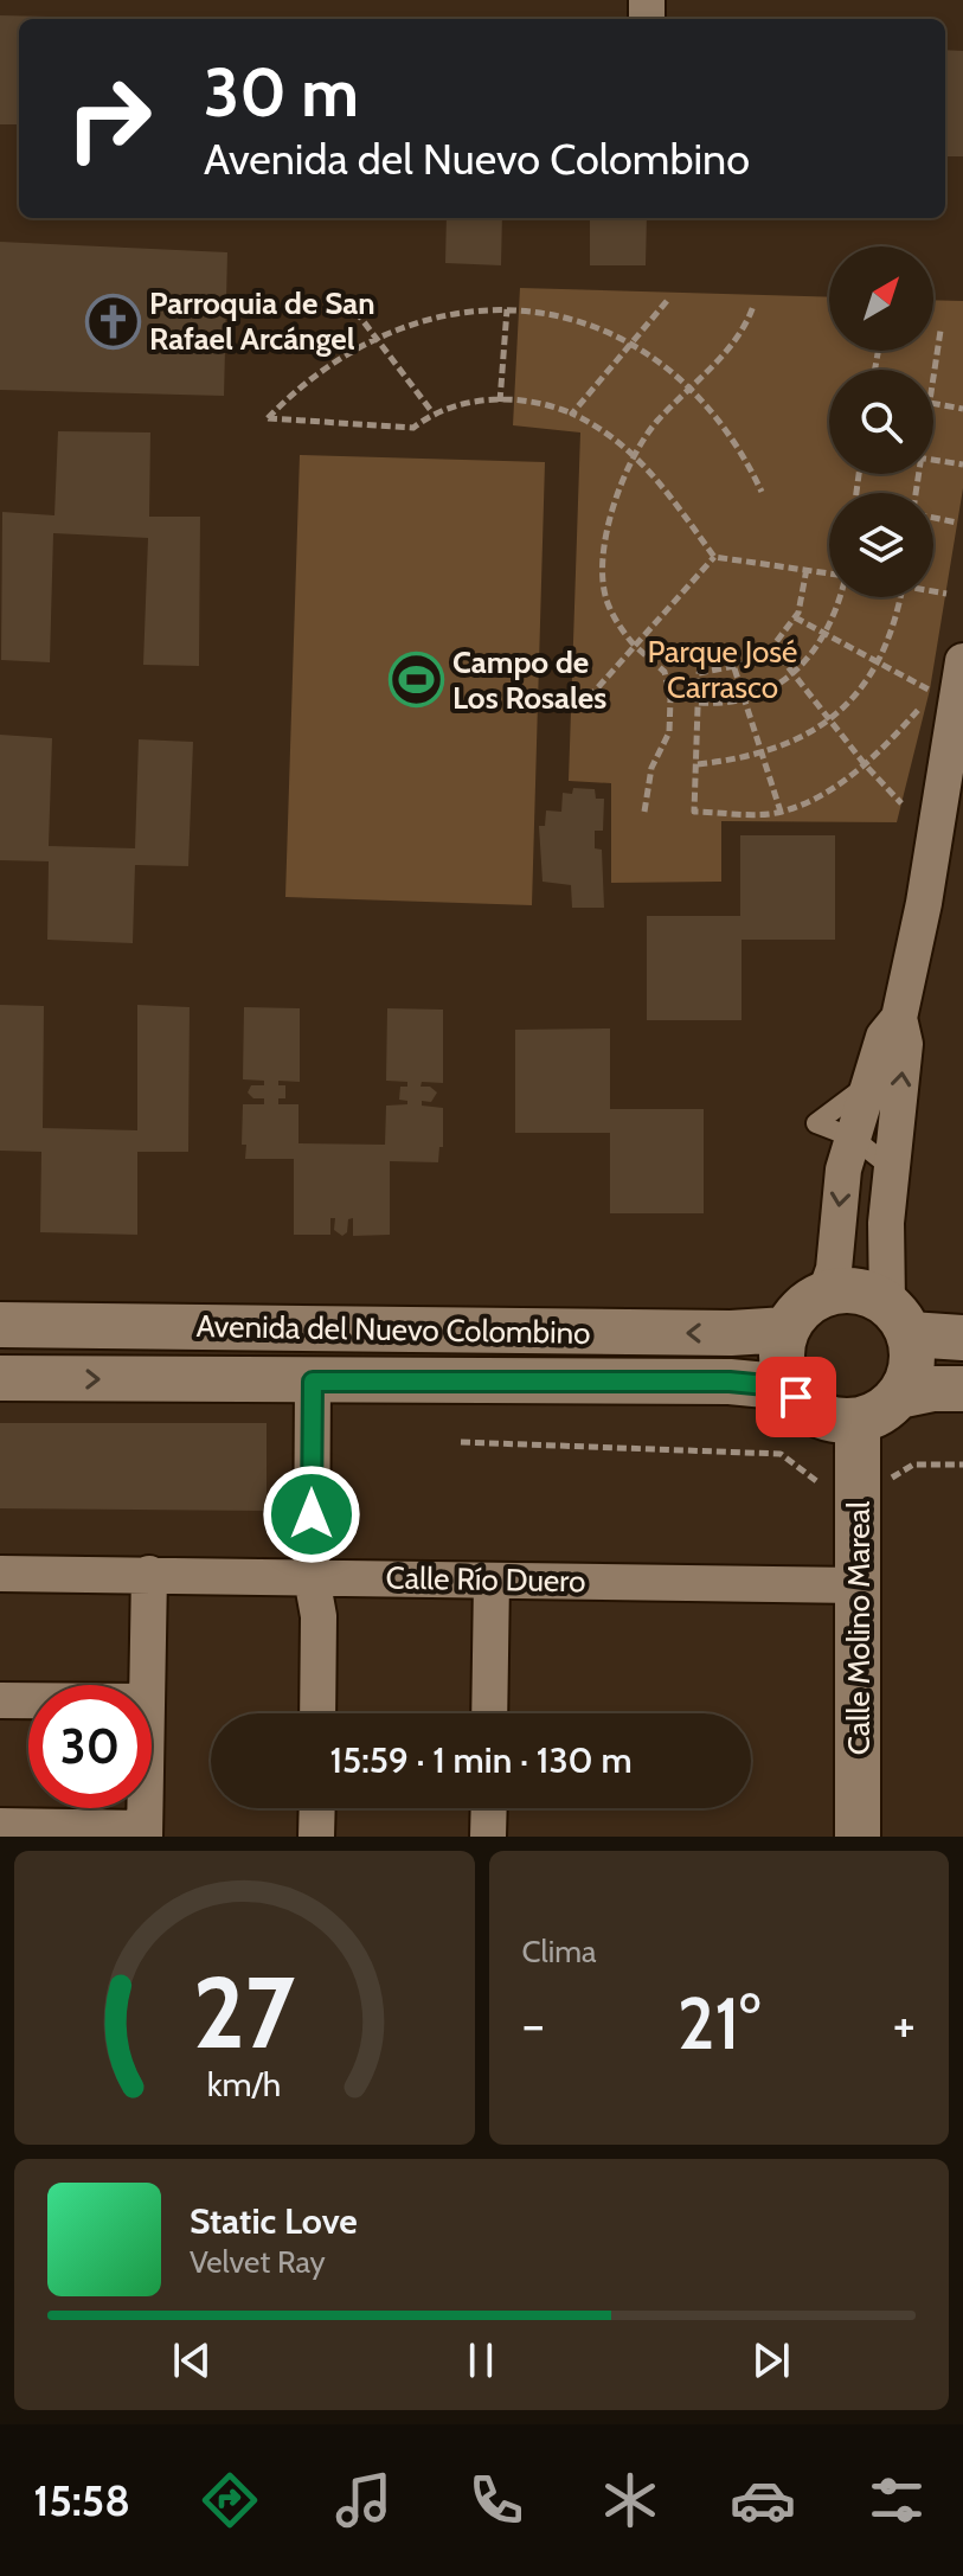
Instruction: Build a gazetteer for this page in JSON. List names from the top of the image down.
{
  "streets": {
    "street": ["Avenida del Nuevo Colombino", "Calle Río Duero", "Calle Molino Mareal"]
  },
  "crossings": [
    ["Avenida del Nuevo Colombino", "Calle Molino Mareal"],
    ["Calle Río Duero", "Calle Molino Mareal"]
  ],
  "parks": ["Parque José Carrasco"],
  "places": {
    "church": ["Parroquia de San Rafael Arcángel"],
    "sports": ["Campo de Los Rosales"]
  },
  "north": "top right",
  "page": {
    "turn": ["30 m", "Avenida del Nuevo Colombino"],
    "limit": "30",
    "trip": "15:59 · 1 min · 130 m",
    "tile": "Clima",
    "heat": ["−", "21°", "+"],
    "song": ["Static Love", "Velvet Ray"],
    "tabs": "15:58",
    "gauge": ["27", "km/h"]
  }
}
